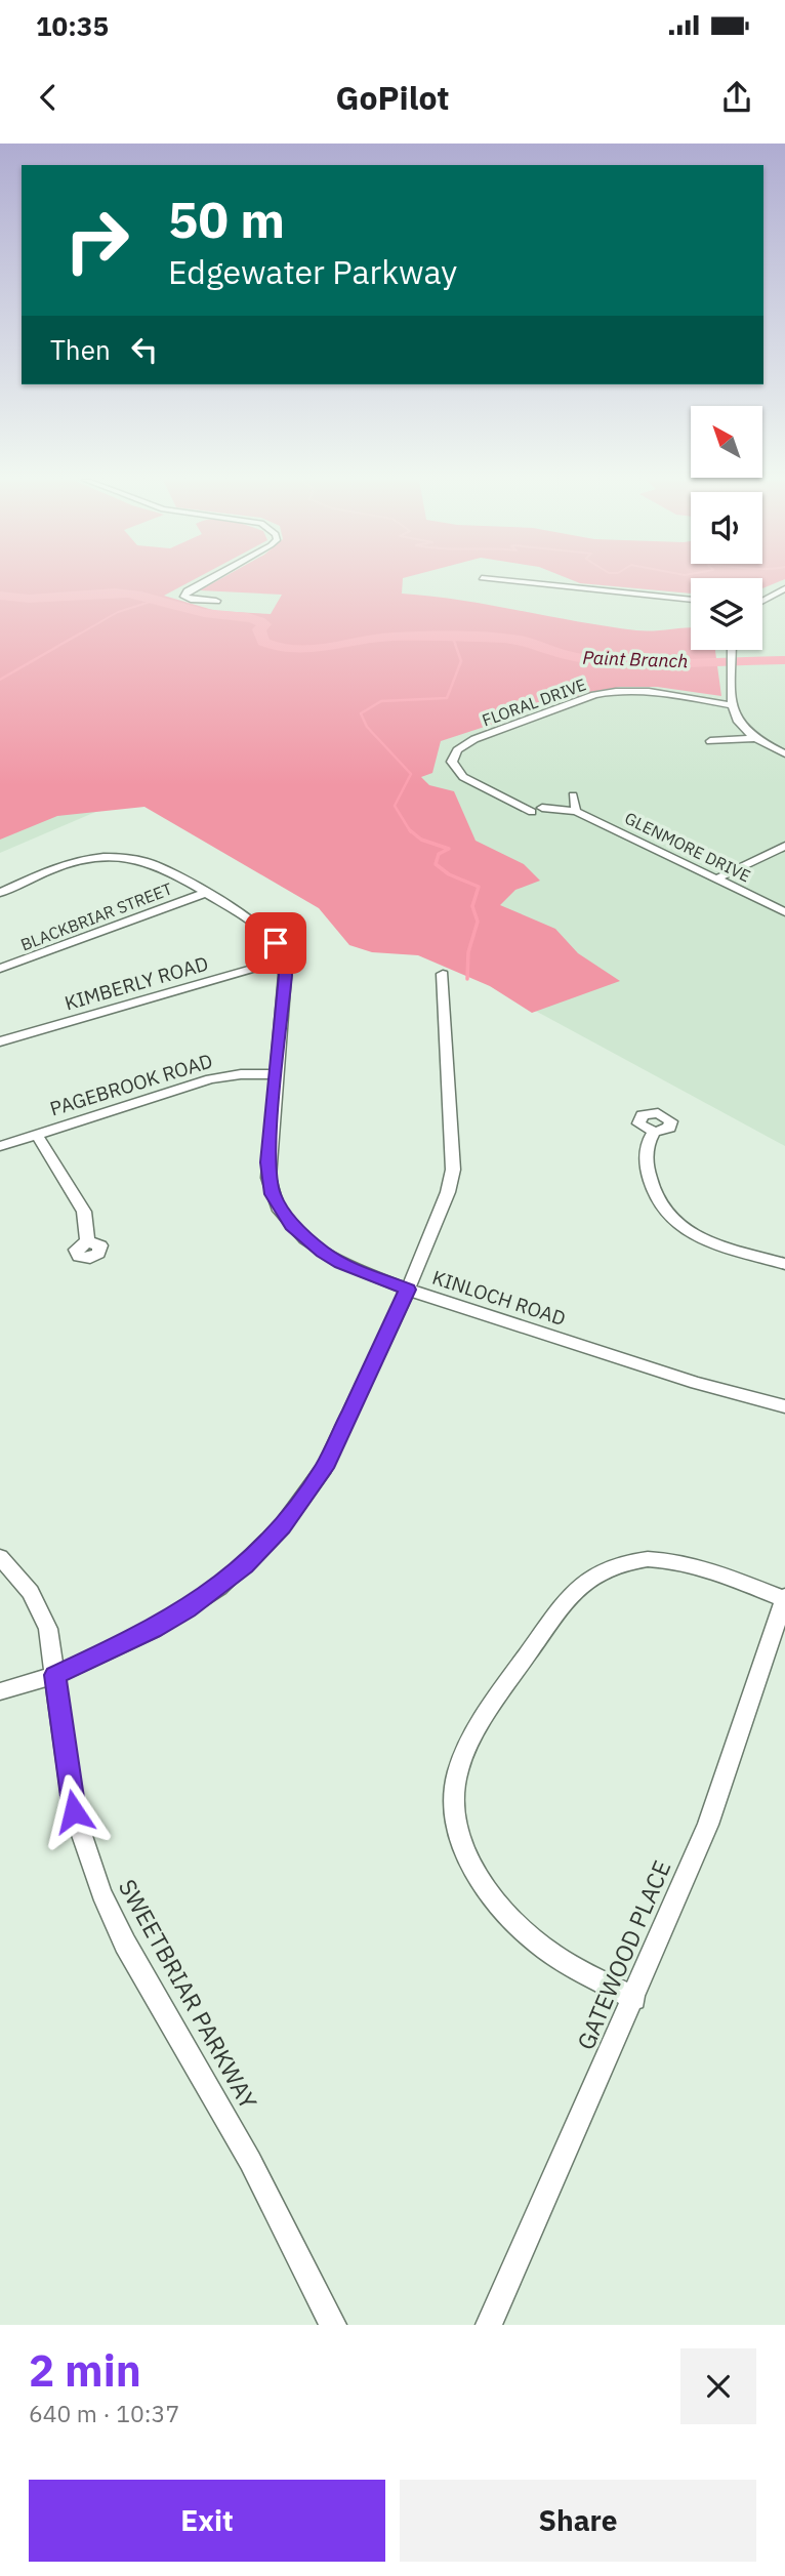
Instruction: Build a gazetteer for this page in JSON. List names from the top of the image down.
{
  "streets": {
    "street": [
      "FLORAL DRIVE",
      "GLENMORE DRIVE",
      "BLACKBRIAR STREET",
      "KIMBERLY ROAD",
      "PAGEBROOK ROAD",
      "KINLOCH ROAD",
      "GATEWOOD PLACE",
      "SWEETBRIAR PARKWAY"
    ]
  },
  "crossings": [
    ["FLORAL DRIVE", "GLENMORE DRIVE"],
    ["KIMBERLY ROAD", "KINLOCH ROAD"],
    ["PAGEBROOK ROAD", "KINLOCH ROAD"]
  ],
  "water": ["Paint Branch"],
  "north": "top left",
  "page": {
    "status": "10:35",
    "header": "GoPilot",
    "turn": ["50 m", "Edgewater Parkway"],
    "then": "Then",
    "heading": ["2 min", "640 m · 10:37"],
    "buttons": ["Exit", "Share"]
  }
}
